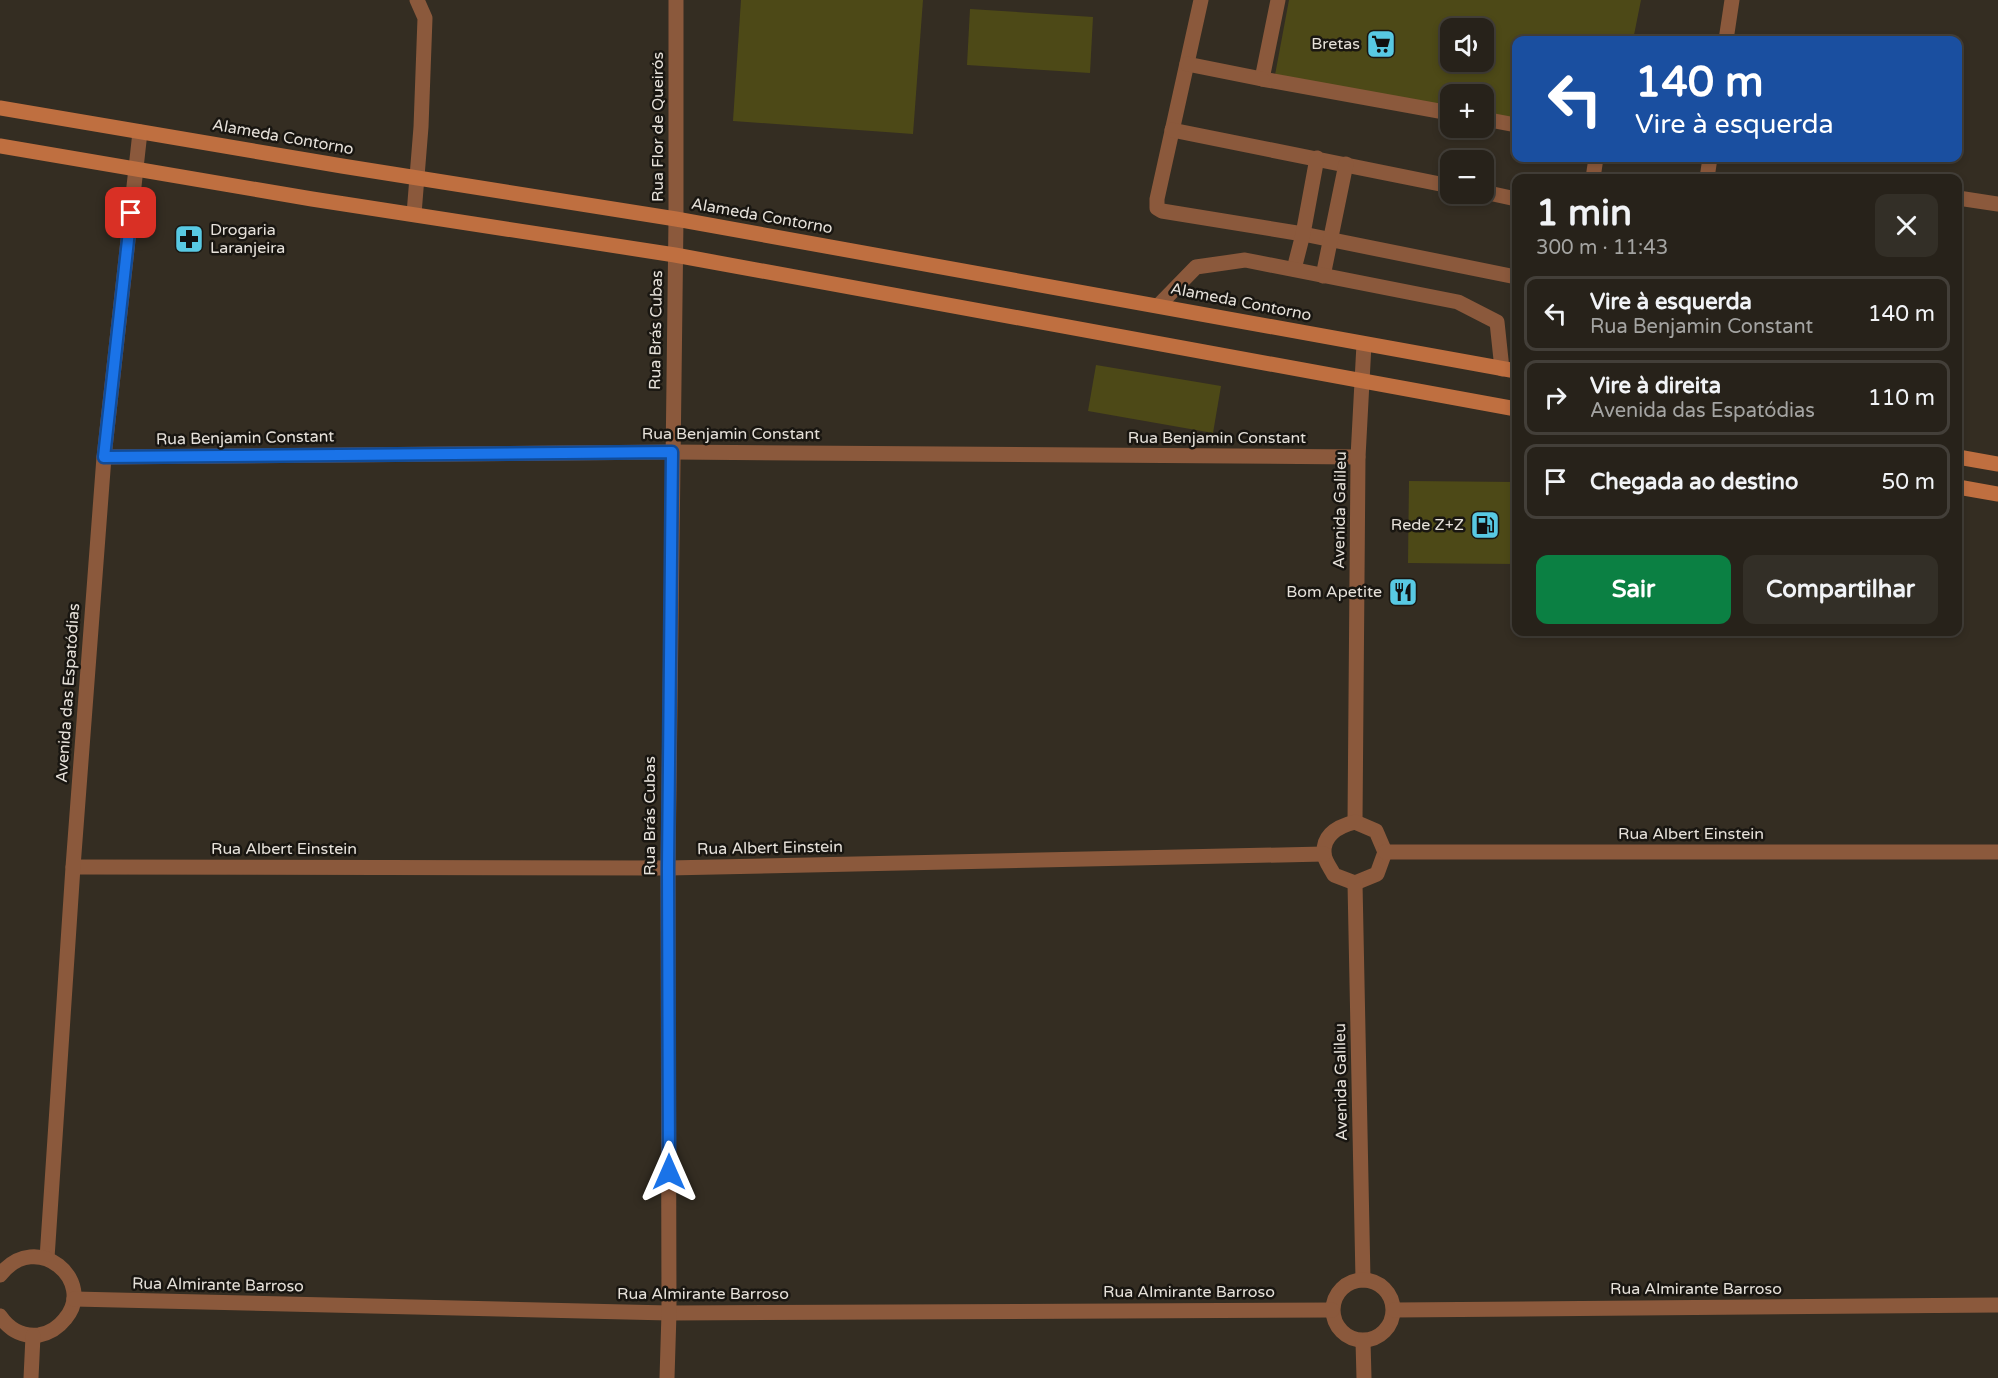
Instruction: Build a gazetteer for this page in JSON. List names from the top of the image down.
{
  "streets": {
    "main road": ["Alameda Contorno"],
    "street": [
      "Rua Flor de Queirós",
      "Rua Brás Cubas",
      "Rua Benjamin Constant",
      "Avenida Galileu",
      "Avenida das Espatódias",
      "Rua Albert Einstein",
      "Rua Almirante Barroso"
    ]
  },
  "crossings": [
    ["Rua Flor de Queirós", "Alameda Contorno"],
    ["Rua Flor de Queirós", "Rua Brás Cubas"],
    ["Alameda Contorno", "Avenida Galileu"],
    ["Alameda Contorno", "Avenida das Espatódias"],
    ["Rua Brás Cubas", "Rua Benjamin Constant"],
    ["Rua Brás Cubas", "Rua Albert Einstein"],
    ["Rua Brás Cubas", "Rua Almirante Barroso"],
    ["Rua Benjamin Constant", "Avenida Galileu"],
    ["Rua Benjamin Constant", "Avenida das Espatódias"],
    ["Avenida Galileu", "Rua Albert Einstein"],
    ["Avenida Galileu", "Rua Almirante Barroso"],
    ["Avenida das Espatódias", "Rua Albert Einstein"]
  ],
  "places": {
    "supermarket": ["Bretas"],
    "pharmacy": ["Drogaria Laranjeira"],
    "fuel station": ["Rede Z+Z"],
    "restaurant": ["Bom Apetite"]
  },
  "page": {
    "map_buttons": ["+", "−"],
    "turn": ["140 m", "Vire à esquerda"],
    "heading": ["1 min", "300 m · 11:43"],
    "list": [
      {
        "name": "Vire à esquerda",
        "note": "Rua Benjamin Constant",
        "value": "140 m"
      },
      {
        "name": "Vire à direita",
        "note": "Avenida das Espatódias",
        "value": "110 m"
      },
      {
        "name": "Chegada ao destino",
        "value": "50 m"
      }
    ],
    "buttons": ["Sair", "Compartilhar"]
  }
}
